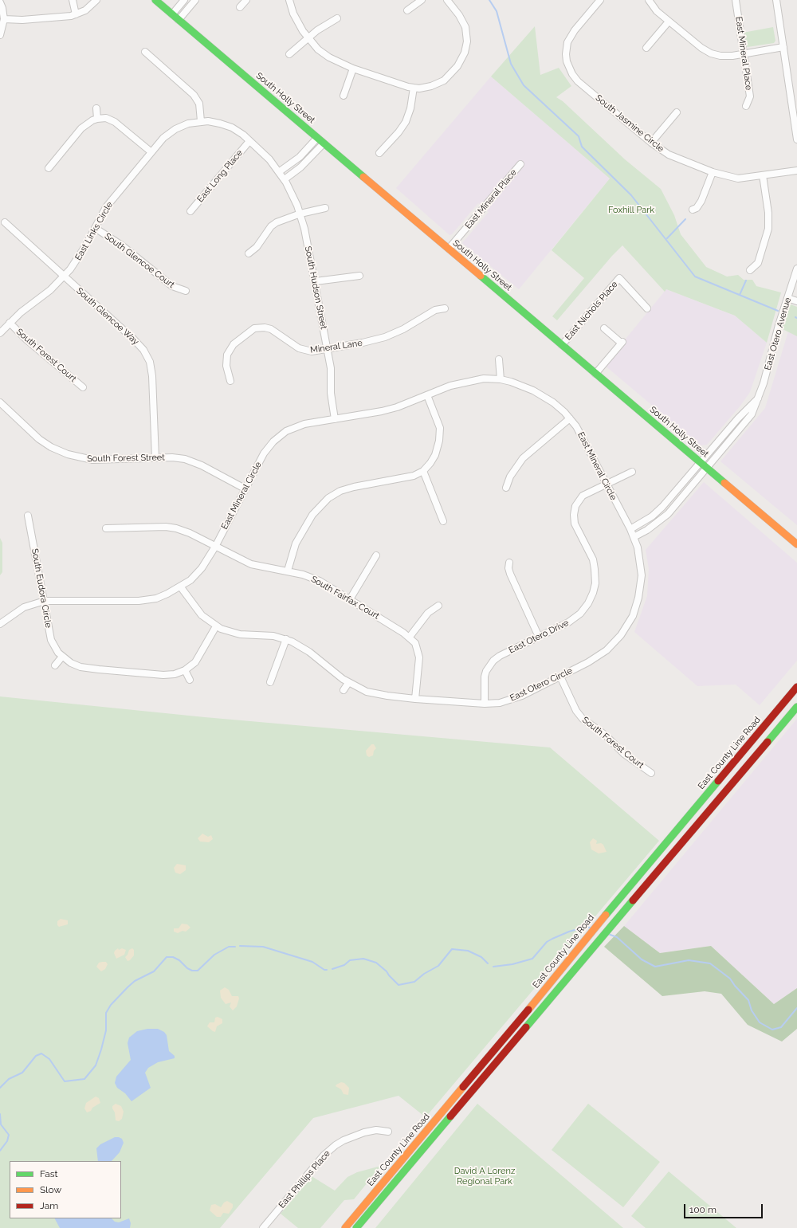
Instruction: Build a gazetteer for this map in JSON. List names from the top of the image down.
{
  "streets": {
    "main road": ["South Holly Street", "East County Line Road"],
    "street": [
      "East Mineral Place",
      "South Jasmine Circle",
      "East Long Place",
      "East Links Circle",
      "South Glencoe Court",
      "South Hudson Street",
      "East Nichols Place",
      "South Glencoe Way",
      "East Otero Avenue",
      "Mineral Lane",
      "South Forest Court",
      "South Forest Street",
      "East Mineral Circle",
      "South Eudora Circle",
      "South Fairfax Court",
      "East Otero Drive",
      "East Otero Circle",
      "East Phillips Place"
    ]
  },
  "crossings": [
    ["East Mineral Place", "South Holly Street"],
    ["South Holly Street", "East Nichols Place"],
    ["South Holly Street", "East Otero Avenue"],
    ["East Long Place", "South Hudson Street"],
    ["East Links Circle", "South Glencoe Court"],
    ["East Links Circle", "South Hudson Street"],
    ["East Links Circle", "South Glencoe Way"],
    ["East Links Circle", "South Forest Court"],
    ["South Hudson Street", "Mineral Lane"],
    ["South Hudson Street", "East Mineral Circle"],
    ["South Glencoe Way", "South Forest Street"],
    ["East Otero Avenue", "East Mineral Circle"],
    ["East Otero Avenue", "East Otero Circle"],
    ["South Forest Court", "East Otero Circle"],
    ["South Forest Street", "East Mineral Circle"],
    ["East Mineral Circle", "South Eudora Circle"],
    ["East Mineral Circle", "South Fairfax Court"],
    ["East Mineral Circle", "East Otero Drive"],
    ["East Mineral Circle", "East Otero Circle"],
    ["South Eudora Circle", "East Otero Circle"],
    ["South Fairfax Court", "East Otero Circle"],
    ["East Otero Drive", "East Otero Circle"]
  ],
  "parks": ["Foxhill Park", "David A Lorenz Regional Park"],
  "legend": ["Fast", "Slow", "Jam"],
  "scale_bar": "100 m"
}
